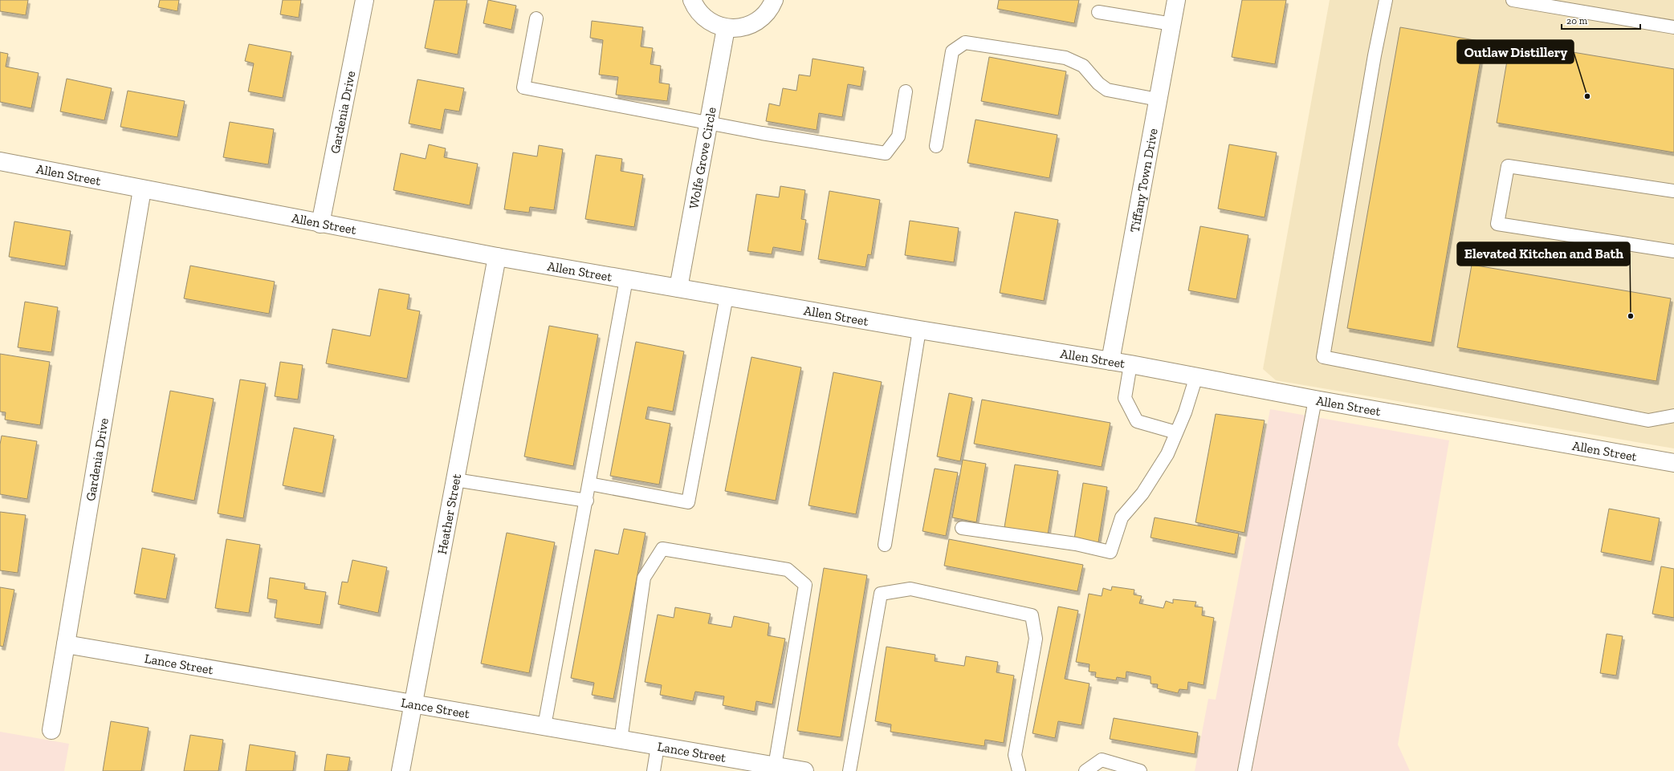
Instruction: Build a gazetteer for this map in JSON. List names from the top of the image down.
{
  "streets": {
    "street": [
      "Gardenia Drive",
      "Wolfe Grove Circle",
      "Allen Street",
      "Tiffany Town Drive",
      "Heather Street",
      "Lance Street"
    ]
  },
  "crossings": [
    ["Gardenia Drive", "Allen Street"],
    ["Gardenia Drive", "Lance Street"],
    ["Wolfe Grove Circle", "Allen Street"],
    ["Allen Street", "Tiffany Town Drive"],
    ["Allen Street", "Heather Street"],
    ["Heather Street", "Lance Street"]
  ],
  "places": ["Outlaw Distillery", "Elevated Kitchen and Bath"],
  "scale_bar": "20 m"
}
